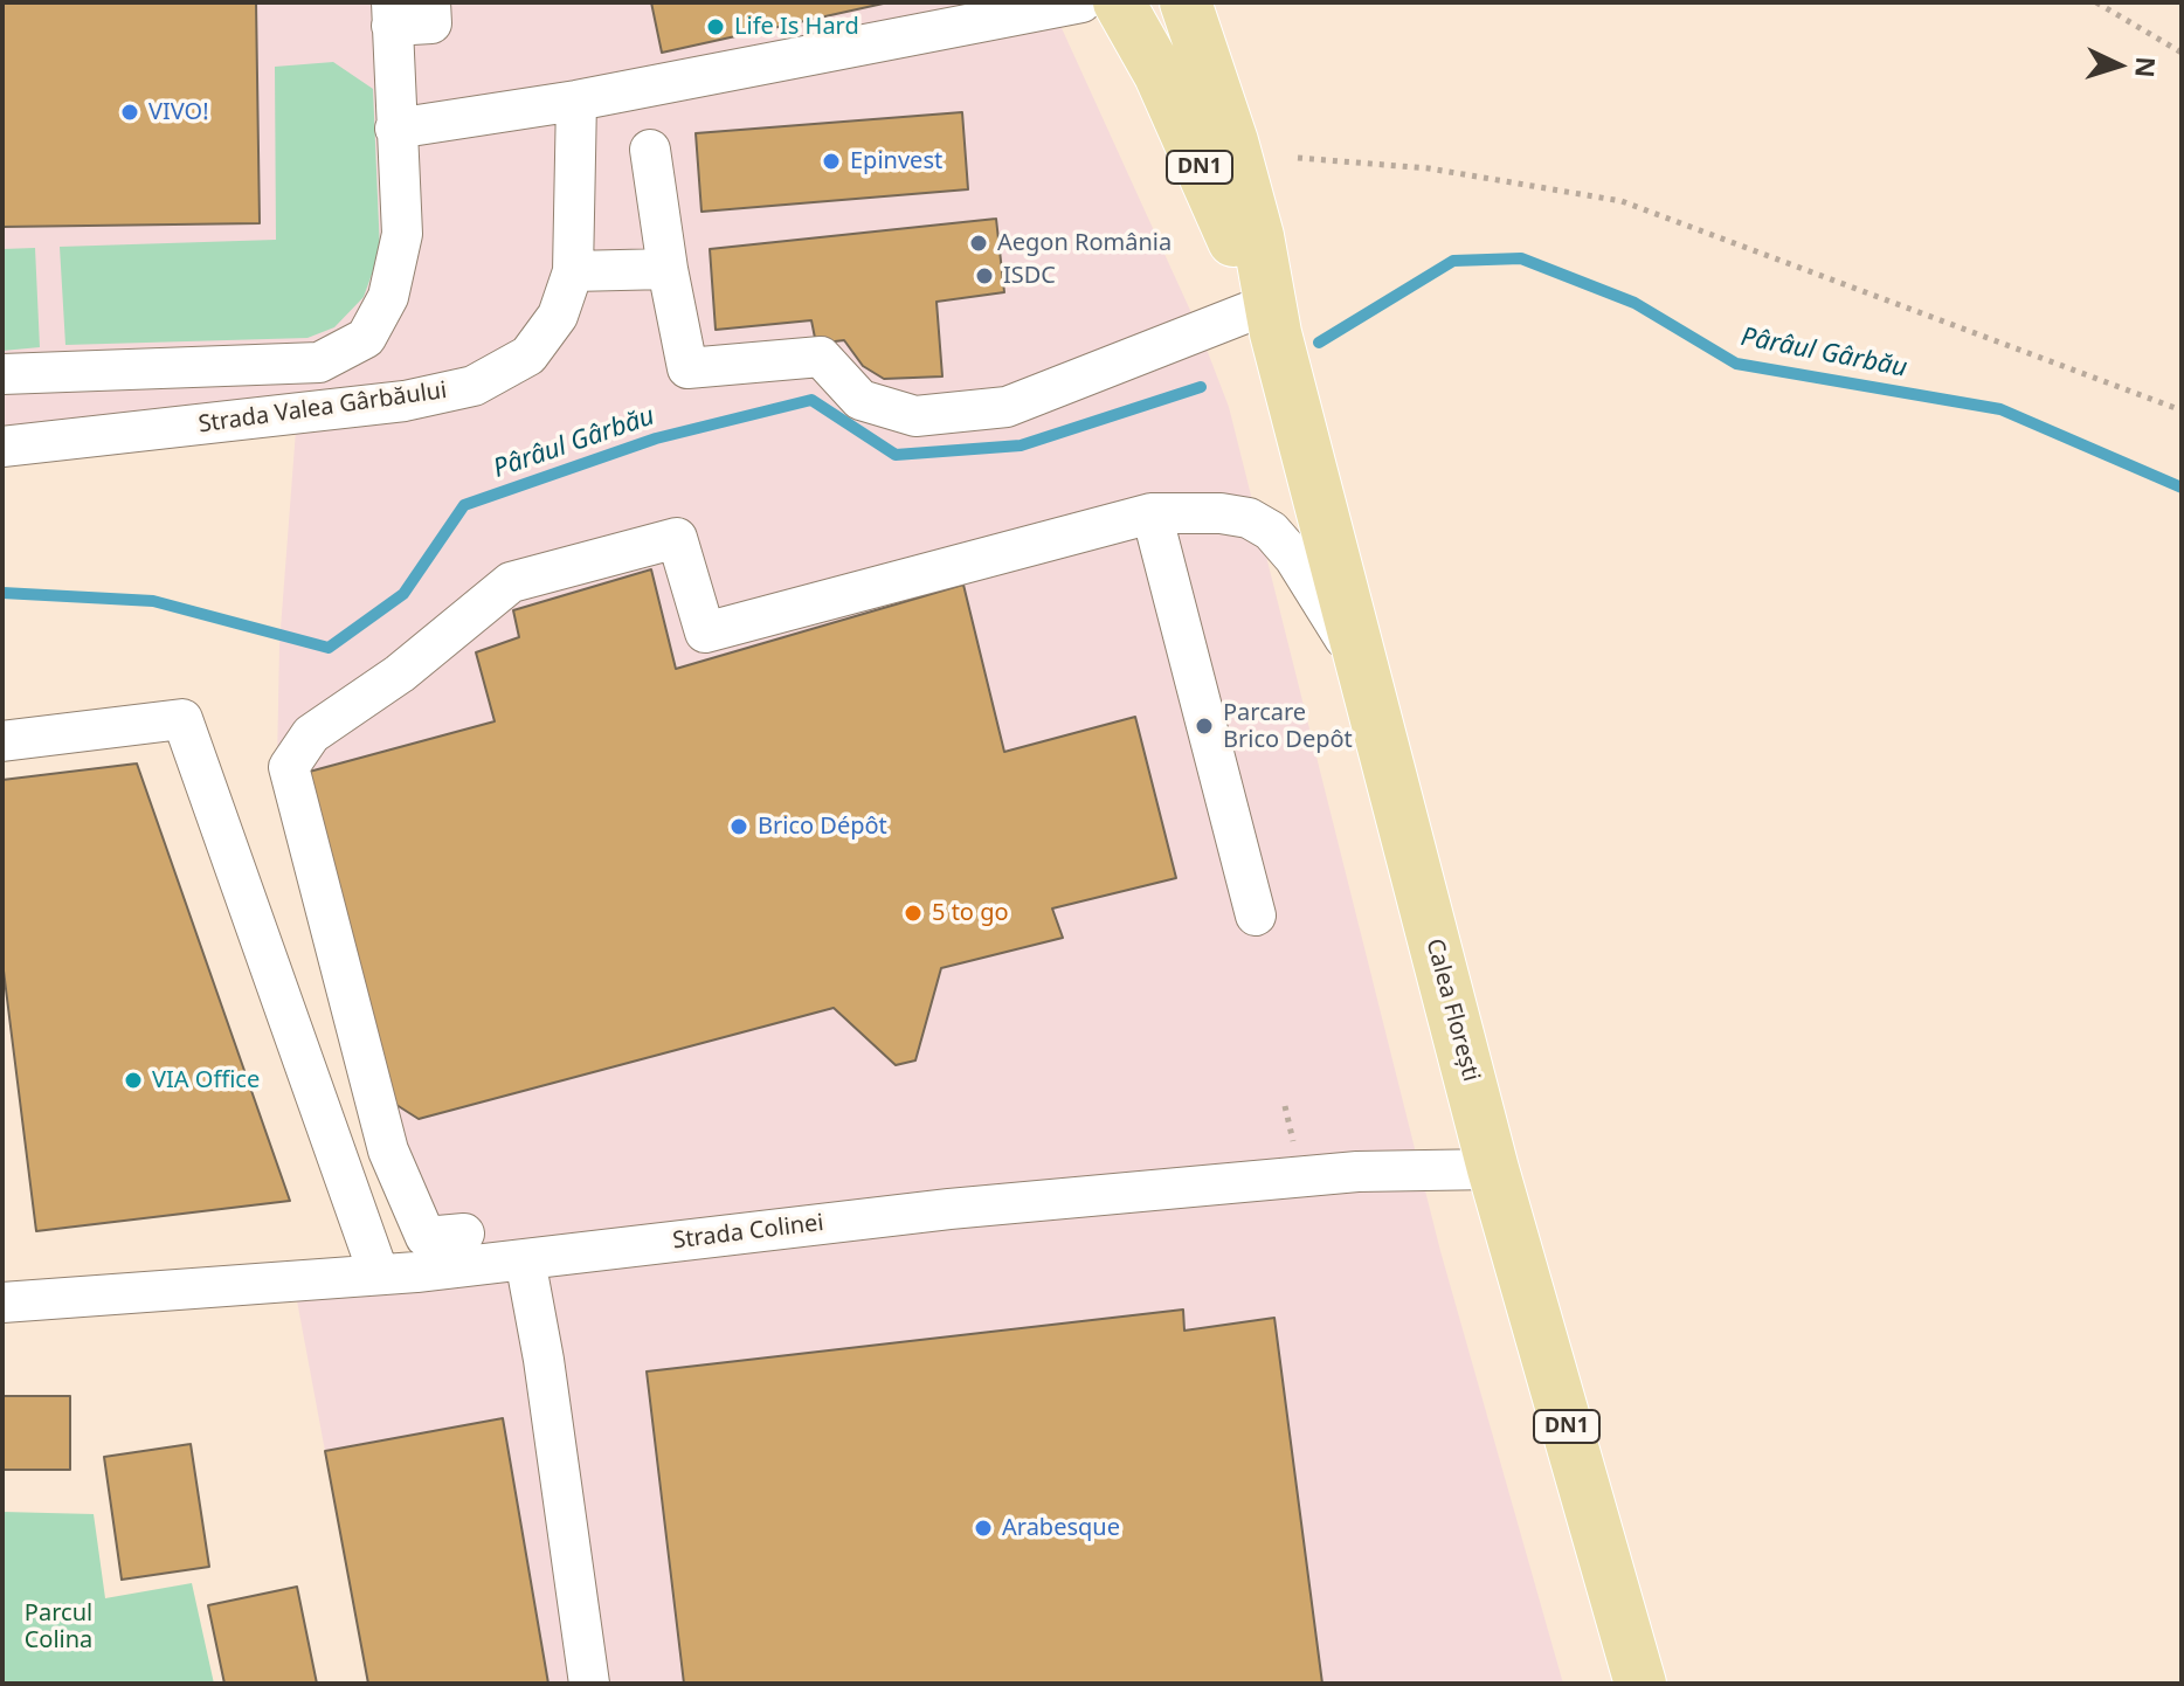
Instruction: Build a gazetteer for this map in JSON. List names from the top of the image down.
{
  "streets": {
    "main road": ["DN1", "Calea Florești"],
    "street": ["Strada Valea Gârbăului", "Strada Colinei"]
  },
  "crossings": [
    ["DN1", "Calea Florești"],
    ["Calea Florești", "Strada Colinei"]
  ],
  "water": ["Pârâul Gârbău"],
  "parks": ["Parcul Colina"],
  "places": [
    "Life Is Hard",
    "VIVO!",
    "Epinvest",
    "Aegon România",
    "ISDC",
    "Parcare Brico Depôt",
    "Brico Dépôt",
    "5 to go",
    "VIA Office",
    "Arabesque"
  ],
  "north": "right"
}
